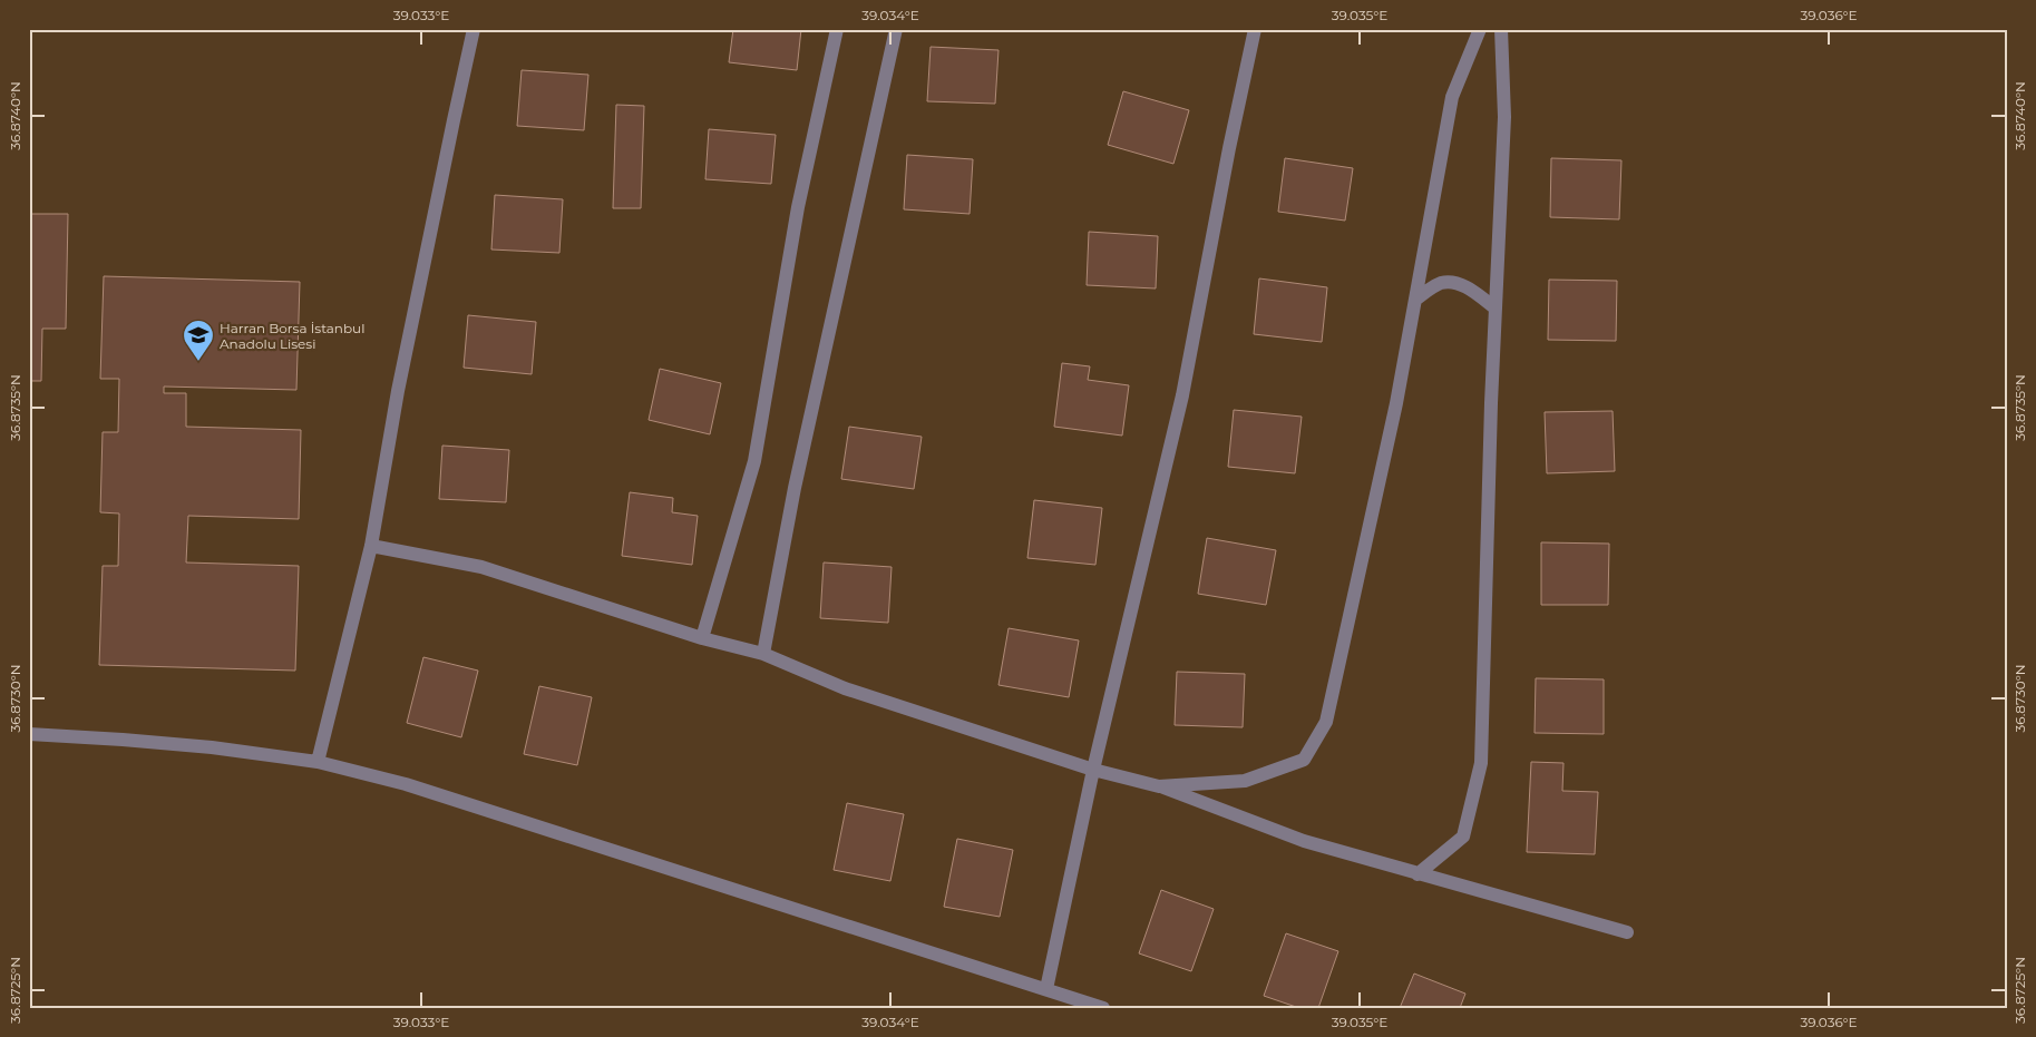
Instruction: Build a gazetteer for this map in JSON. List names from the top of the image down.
{
  "places": {
    "school or university": ["Harran Borsa İstanbul Anadolu Lisesi"]
  },
  "coordinates": [
    "39.033°E",
    "39.034°E",
    "39.035°E",
    "39.036°E",
    "36.8740°N",
    "36.8735°N",
    "36.8730°N",
    "36.8725°N"
  ]
}
